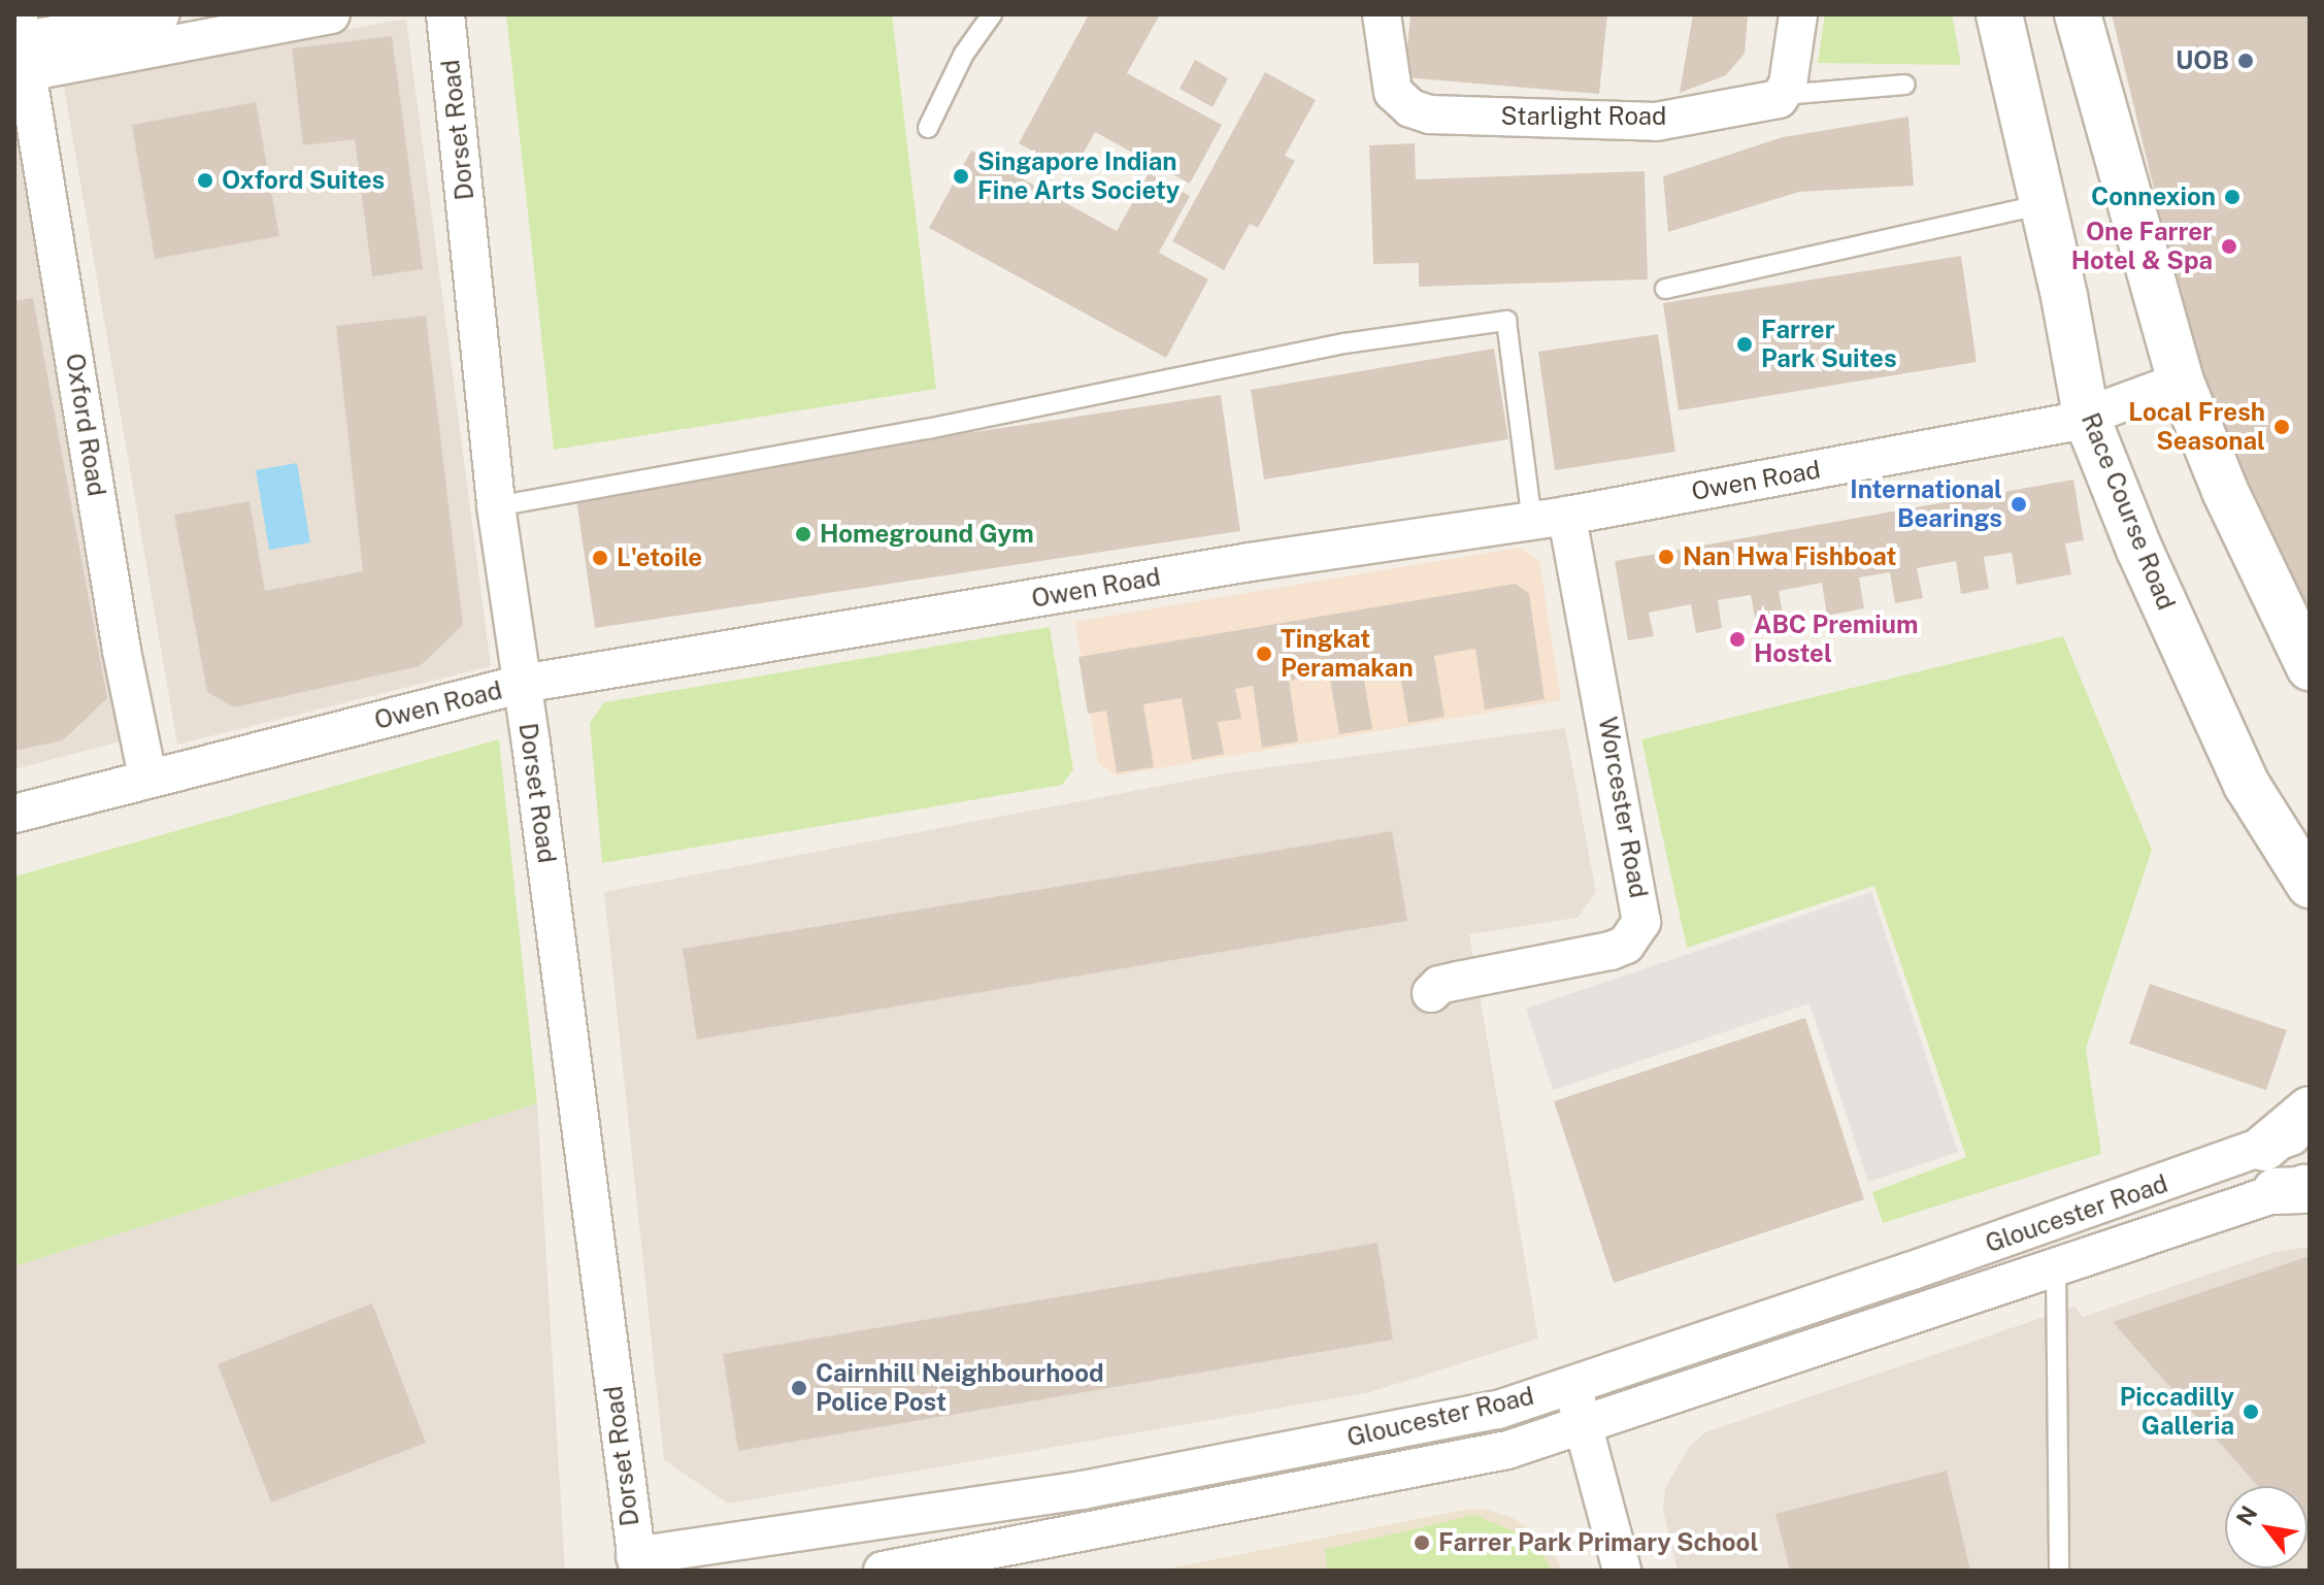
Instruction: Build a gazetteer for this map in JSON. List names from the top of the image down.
{
  "streets": {
    "street": [
      "Starlight Road",
      "Dorset Road",
      "Oxford Road",
      "Owen Road",
      "Race Course Road",
      "Worcester Road",
      "Gloucester Road"
    ]
  },
  "crossings": [
    ["Dorset Road", "Owen Road"],
    ["Dorset Road", "Gloucester Road"],
    ["Oxford Road", "Owen Road"],
    ["Owen Road", "Race Course Road"],
    ["Owen Road", "Worcester Road"]
  ],
  "places": [
    "UOB",
    "Singapore Indian Fine Arts Society",
    "Oxford Suites",
    "Connexion",
    "One Farrer Hotel & Spa",
    "Farrer Park Suites",
    "Local Fresh Seasonal",
    "International Bearings",
    "Homeground Gym",
    "Nan Hwa Fishboat",
    "L'etoile",
    "ABC Premium Hostel",
    "Tingkat Peramakan",
    "Cairnhill Neighbourhood Police Post",
    "Piccadilly Galleria",
    "Farrer Park Primary School"
  ],
  "north": "top left"
}
